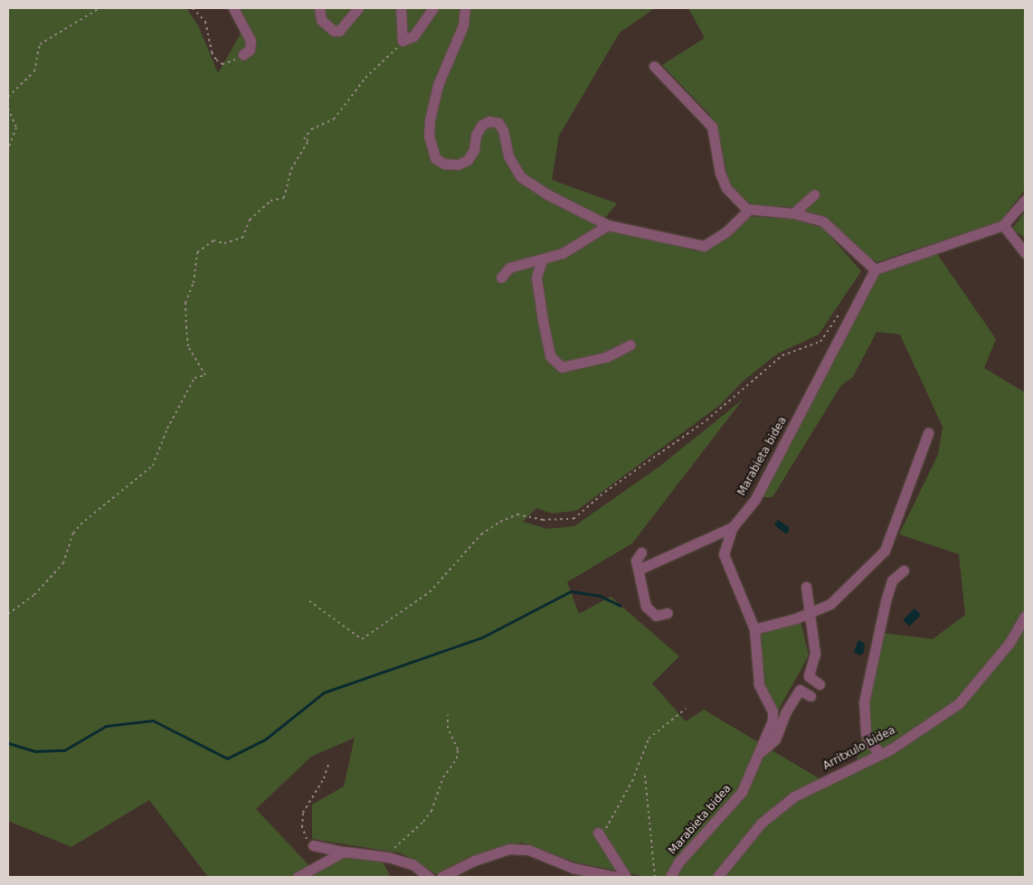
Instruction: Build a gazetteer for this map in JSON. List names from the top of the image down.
{
  "streets": {
    "street": ["Marabieta bidea", "Arritxulo bidea"]
  }
}
